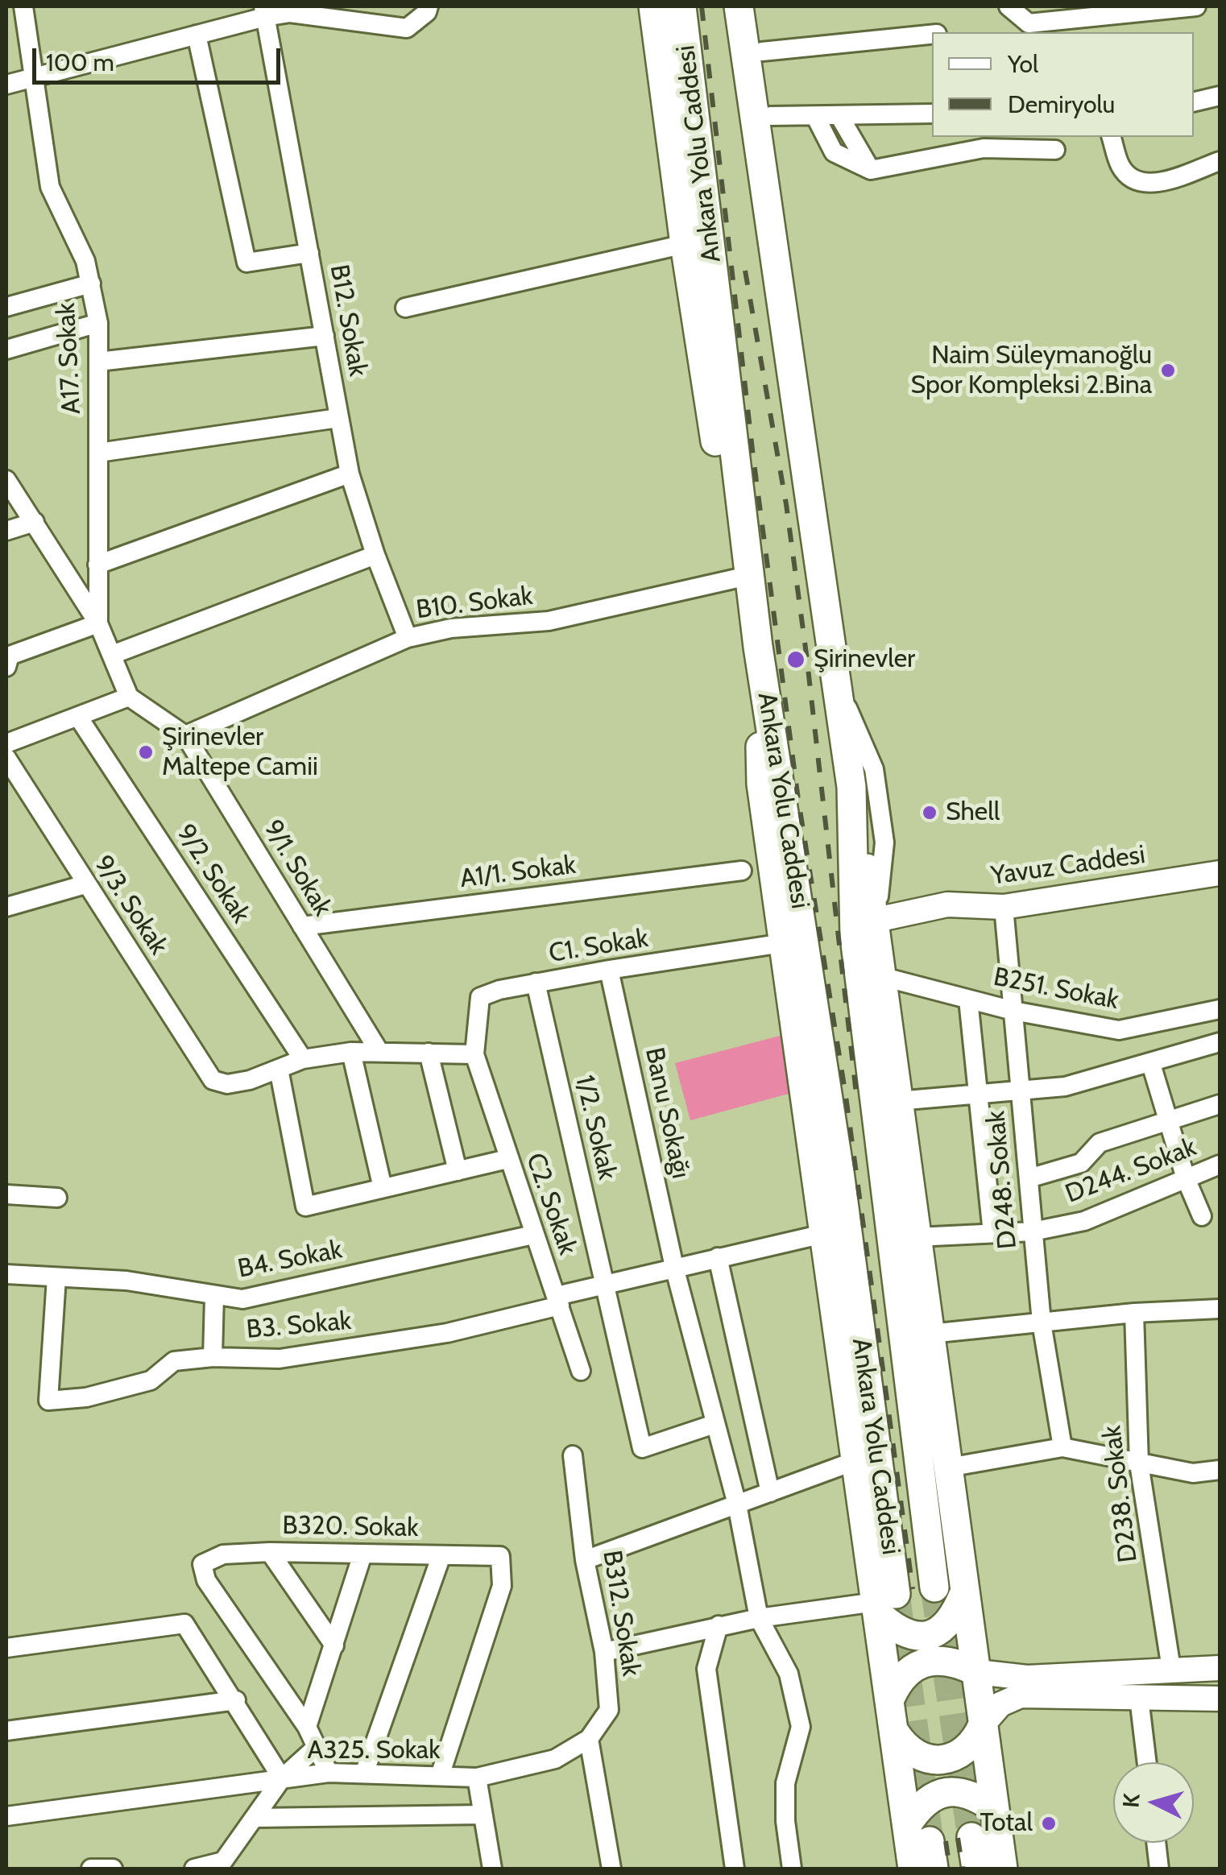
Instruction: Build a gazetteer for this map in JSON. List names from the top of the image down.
{
  "streets": {
    "highway": ["Ankara Yolu Caddesi"],
    "main road": ["Yavuz Caddesi"],
    "street": [
      "B12. Sokak",
      "A17. Sokak",
      "B10. Sokak",
      "9/1. Sokak",
      "A1/1. Sokak",
      "9/2. Sokak",
      "9/3. Sokak",
      "C1. Sokak",
      "B251. Sokak",
      "Banu Sokağı",
      "1/2. Sokak",
      "D244. Sokak",
      "D248. Sokak",
      "C2. Sokak",
      "B4. Sokak",
      "B3. Sokak",
      "D238. Sokak",
      "B320. Sokak",
      "B312. Sokak",
      "A325. Sokak"
    ]
  },
  "crossings": [
    ["B12. Sokak", "B10. Sokak"],
    ["B10. Sokak", "9/1. Sokak"],
    ["Yavuz Caddesi", "D248. Sokak"],
    ["9/1. Sokak", "A1/1. Sokak"],
    ["C1. Sokak", "Banu Sokağı"],
    ["C1. Sokak", "1/2. Sokak"],
    ["C1. Sokak", "C2. Sokak"],
    ["B251. Sokak", "D248. Sokak"],
    ["Banu Sokağı", "1/2. Sokak"],
    ["Banu Sokağı", "B3. Sokak"],
    ["1/2. Sokak", "B3. Sokak"],
    ["D244. Sokak", "D248. Sokak"],
    ["C2. Sokak", "B4. Sokak"],
    ["C2. Sokak", "B3. Sokak"],
    ["B4. Sokak", "B3. Sokak"],
    ["B320. Sokak", "A325. Sokak"],
    ["B312. Sokak", "A325. Sokak"]
  ],
  "places": [
    "Naim Süleymanoğlu Spor Kompleksi 2.Bina",
    "Şirinevler",
    "Şirinevler Maltepe Camii",
    "Shell",
    "Total"
  ],
  "legend": ["Yol", "Demiryolu"],
  "scale_bar": "100 m",
  "north": "left"
}
